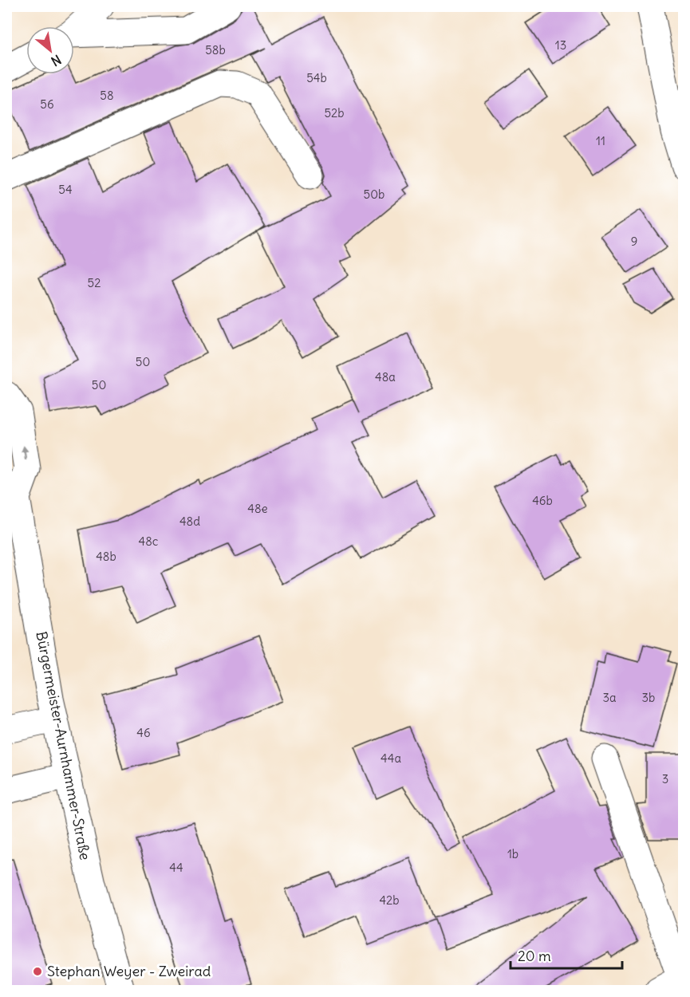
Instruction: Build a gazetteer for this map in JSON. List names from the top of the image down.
{
  "streets": {
    "street": ["Bürgermeister-Aurnhammer-Straße"]
  },
  "places": ["Stephan Weyer - Zweirad"],
  "house_numbers": [
    "13",
    "58b",
    "54b",
    "58",
    "56",
    "52b",
    "11",
    "54",
    "50b",
    "9",
    "52",
    "50",
    "48a",
    "50",
    "46b",
    "48e",
    "48d",
    "48c",
    "48b",
    "3a",
    "3b",
    "46",
    "44a",
    "3",
    "1b",
    "44",
    "42b"
  ],
  "scale_bar": "20 m",
  "north": "bottom right"
}
